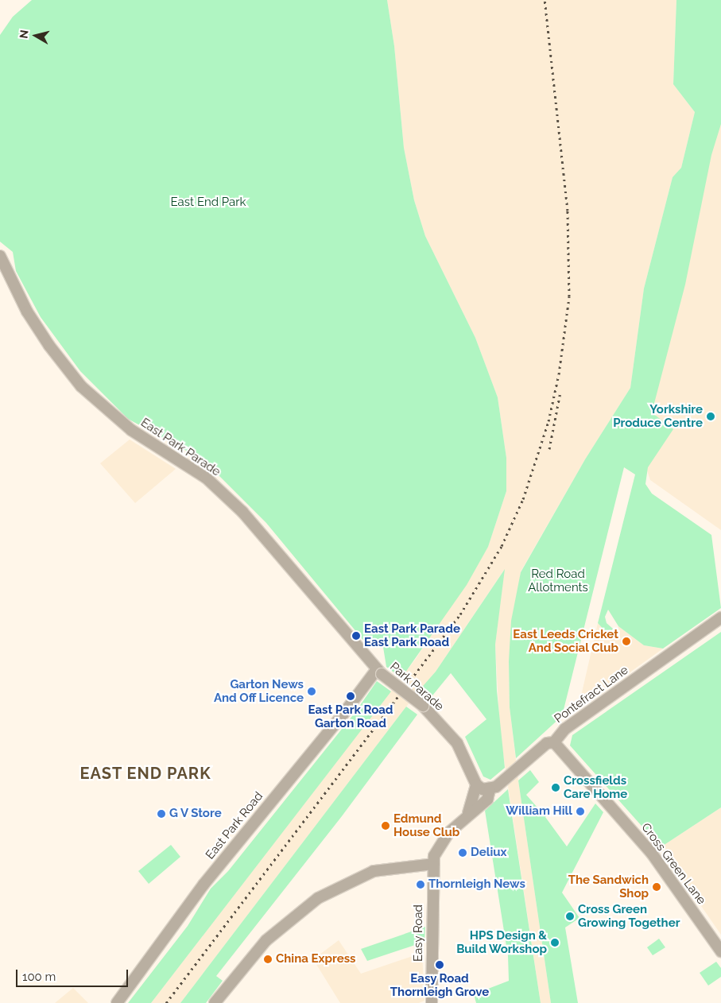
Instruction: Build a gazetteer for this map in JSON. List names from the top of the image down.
{
  "streets": {
    "street": [
      "East Park Parade",
      "Park Parade",
      "Pontefract Lane",
      "East Park Road",
      "Cross Green Lane",
      "Easy Road"
    ]
  },
  "crossings": [
    ["East Park Parade", "Park Parade"],
    ["East Park Parade", "East Park Road"],
    ["Park Parade", "Pontefract Lane"],
    ["Park Parade", "East Park Road"],
    ["Pontefract Lane", "Cross Green Lane"],
    ["Pontefract Lane", "Easy Road"]
  ],
  "districts": ["EAST END PARK"],
  "parks": ["East End Park", "Red Road Allotments"],
  "places": [
    "Yorkshire Produce Centre",
    "East Park Parade East Park Road",
    "East Leeds Cricket And Social Club",
    "Garton News And Off Licence",
    "East Park Road Garton Road",
    "Crossfields Care Home",
    "William Hill",
    "G V Store",
    "Edmund House Club",
    "Deliux",
    "Thornleigh News",
    "The Sandwich Shop",
    "Cross Green Growing Together",
    "HPS Design & Build Workshop",
    "China Express",
    "Easy Road Thornleigh Grove"
  ],
  "scale_bar": "100 m",
  "north": "left"
}
